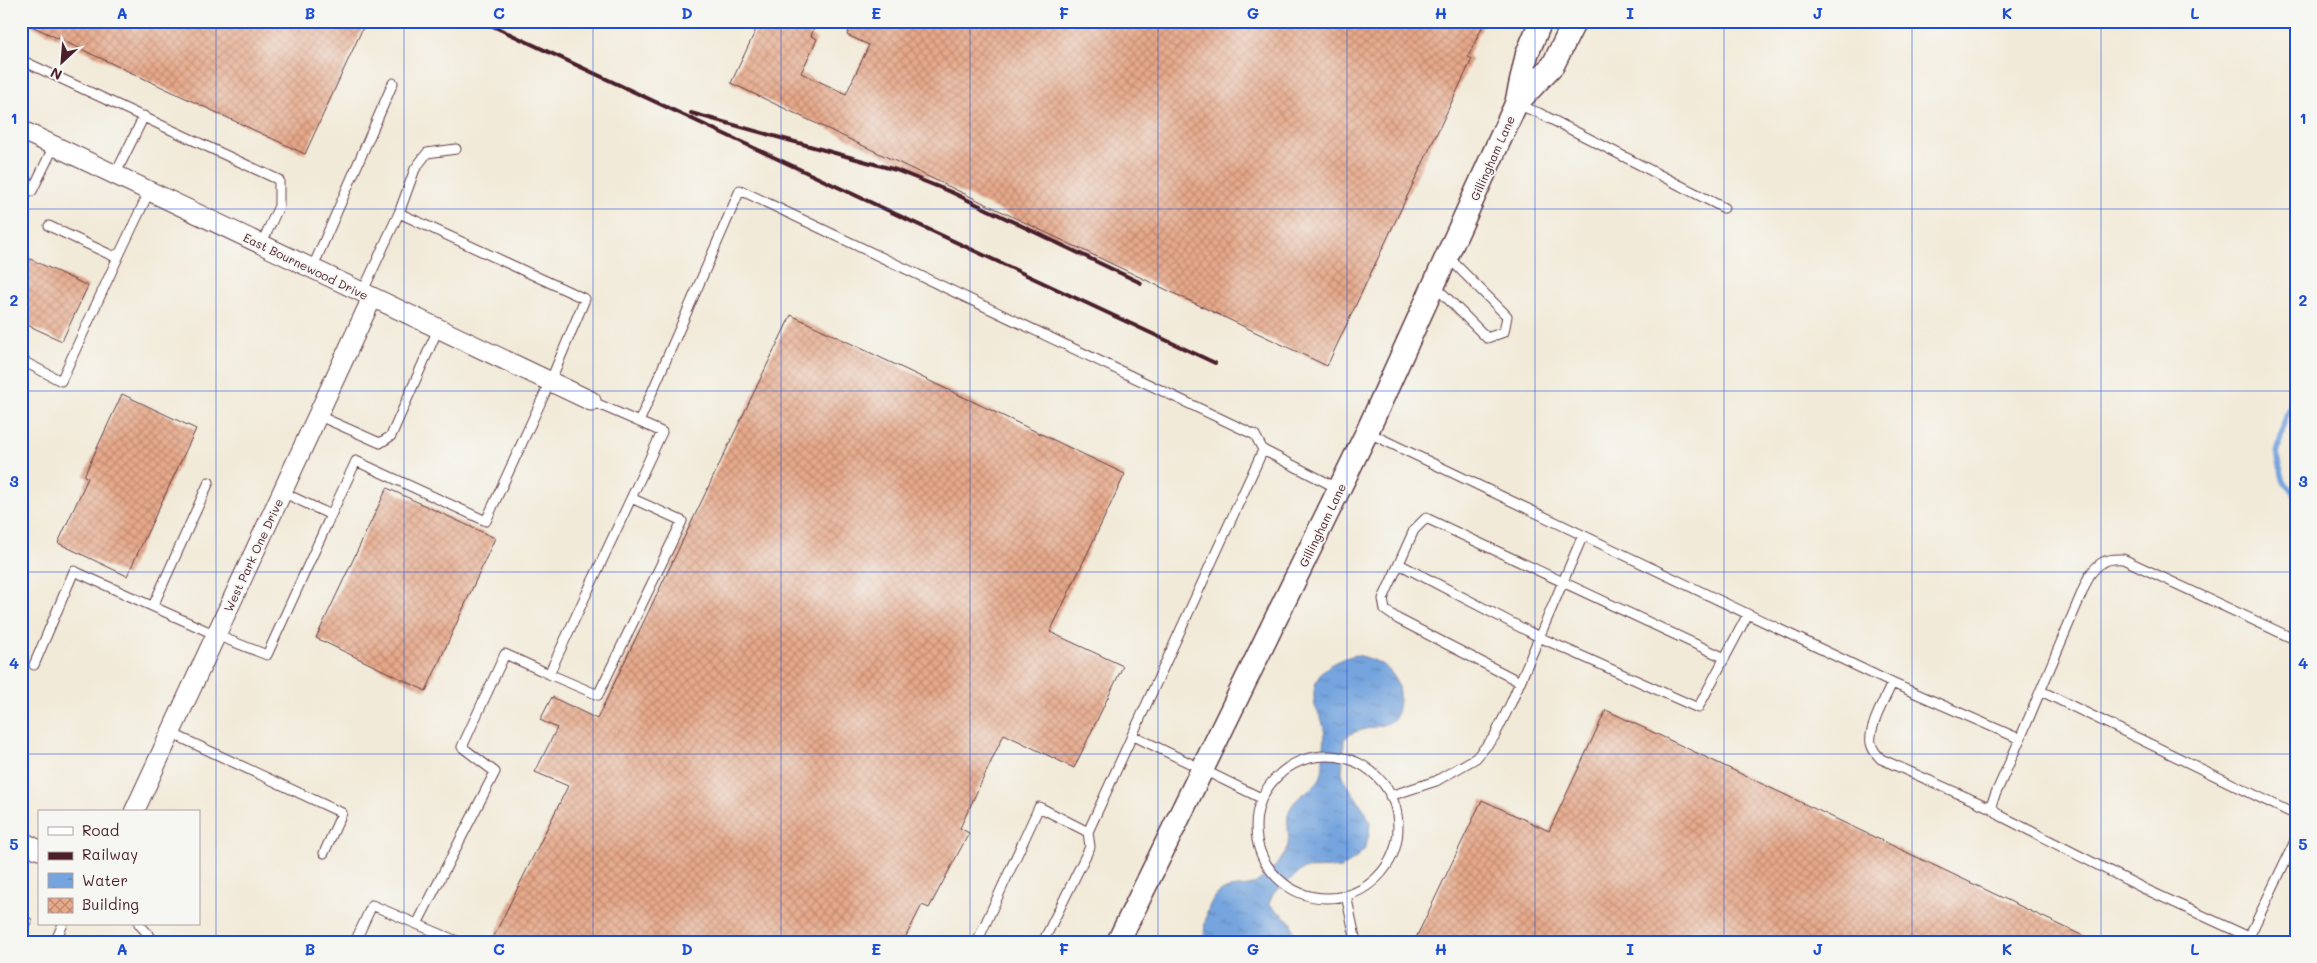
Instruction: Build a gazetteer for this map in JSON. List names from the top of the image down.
{
  "streets": {
    "street": ["Gillingham Lane", "East Bournewood Drive", "West Park One Drive"]
  },
  "crossings": [
    ["East Bournewood Drive", "West Park One Drive"]
  ],
  "legend": [
    "Road",
    "Railway",
    "Water",
    "Building"
  ],
  "north": "bottom left",
  "grid": {
    "columns": [
      "A",
      "B",
      "C",
      "D",
      "E",
      "F",
      "G",
      "H",
      "I",
      "J",
      "K",
      "L"
    ],
    "rows": [
      "1",
      "2",
      "3",
      "4",
      "5"
    ]
  }
}
